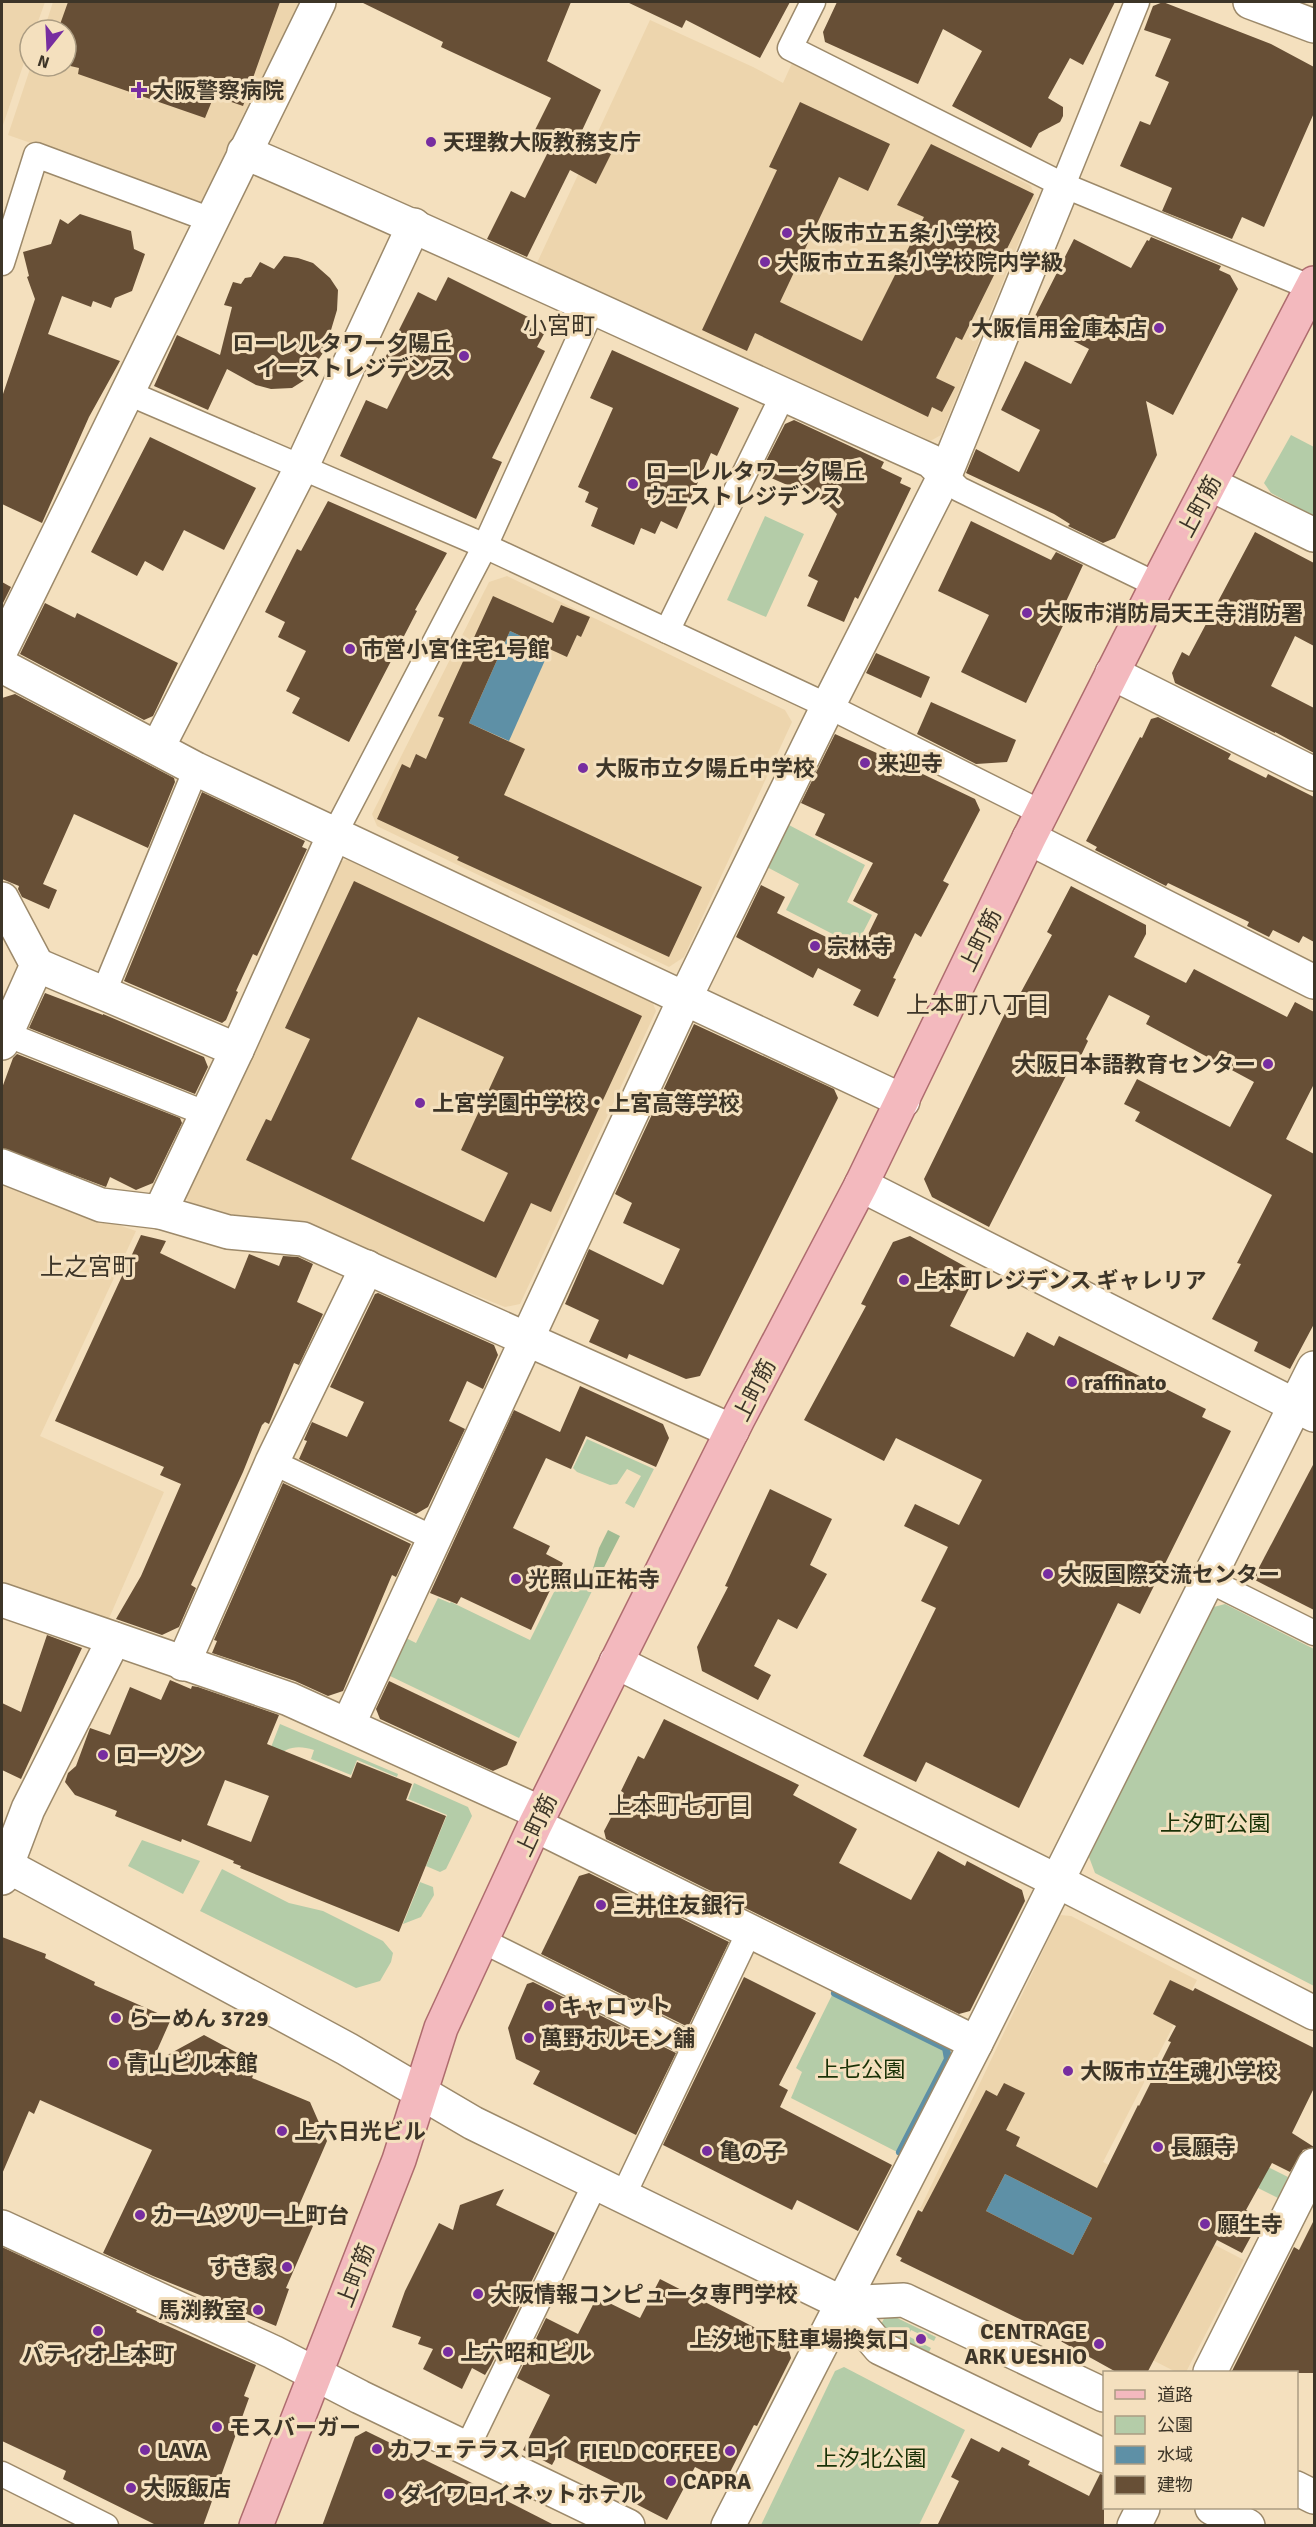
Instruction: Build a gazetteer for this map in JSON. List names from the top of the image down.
{
  "streets": {
    "main road": ["上町筋"]
  },
  "districts": [
    "小宮町",
    "上本町八丁目",
    "上之宮町",
    "上本町七丁目"
  ],
  "parks": ["上汐町公園", "上七公園", "上汐北公園"],
  "places": {
    "health": ["大阪警察病院"],
    "other": [
      "天理教大阪教務支庁",
      "大阪市立五条小学校",
      "大阪市立五条小学校院内学級",
      "大阪信用金庫本店",
      "ローレルタワー夕陽丘 イーストレジデンス",
      "ローレルタワー夕陽丘 ウエストレジデンス",
      "大阪市消防局天王寺消防署",
      "市営小宮住宅1号館",
      "来迎寺",
      "大阪市立夕陽丘中学校",
      "宗林寺",
      "大阪日本語教育センター",
      "上宮学園中学校・上宮高等学校",
      "上本町レジデンス ギャレリア",
      "raffinato",
      "大阪国際交流センター",
      "光照山正祐寺",
      "ローソン",
      "三井住友銀行",
      "キャロット",
      "らーめん 3729",
      "萬野ホルモン舗",
      "青山ビル本館",
      "大阪市立生魂小学校",
      "上六日光ビル",
      "長願寺",
      "亀の子",
      "カームツリー上町台",
      "願生寺",
      "すき家",
      "大阪情報コンピュータ専門学校",
      "馬渕教室",
      "パティオ上本町",
      "上汐地下駐車場換気口",
      "CENTRAGE ARK UESHIO",
      "上六昭和ビル",
      "モスバーガー",
      "カフェテラス ロイ",
      "LAVA",
      "FIELD COFFEE",
      "CAPRA",
      "大阪飯店",
      "ダイワロイネットホテル"
    ]
  },
  "legend": [
    "道路",
    "公園",
    "水域",
    "建物"
  ],
  "north": "bottom"
}
